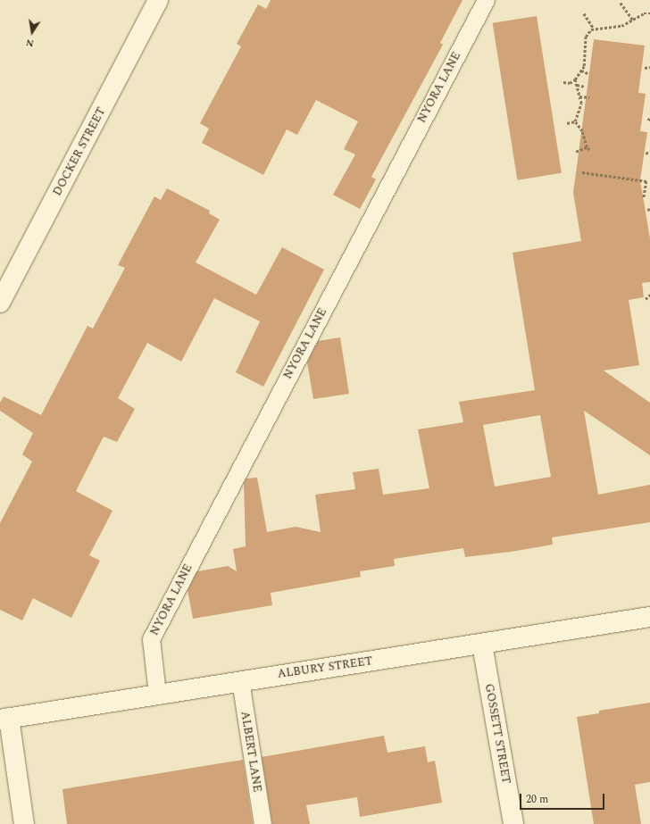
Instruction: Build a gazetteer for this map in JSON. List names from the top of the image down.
{
  "streets": {
    "street": ["DOCKER STREET", "ALBURY STREET", "GOSSETT STREET"],
    "lane": ["NYORA LANE", "ALBERT LANE"]
  },
  "crossings": [
    ["NYORA LANE", "ALBURY STREET"],
    ["ALBURY STREET", "GOSSETT STREET"],
    ["ALBURY STREET", "ALBERT LANE"]
  ],
  "scale_bar": "20 m",
  "north": "bottom"
}
